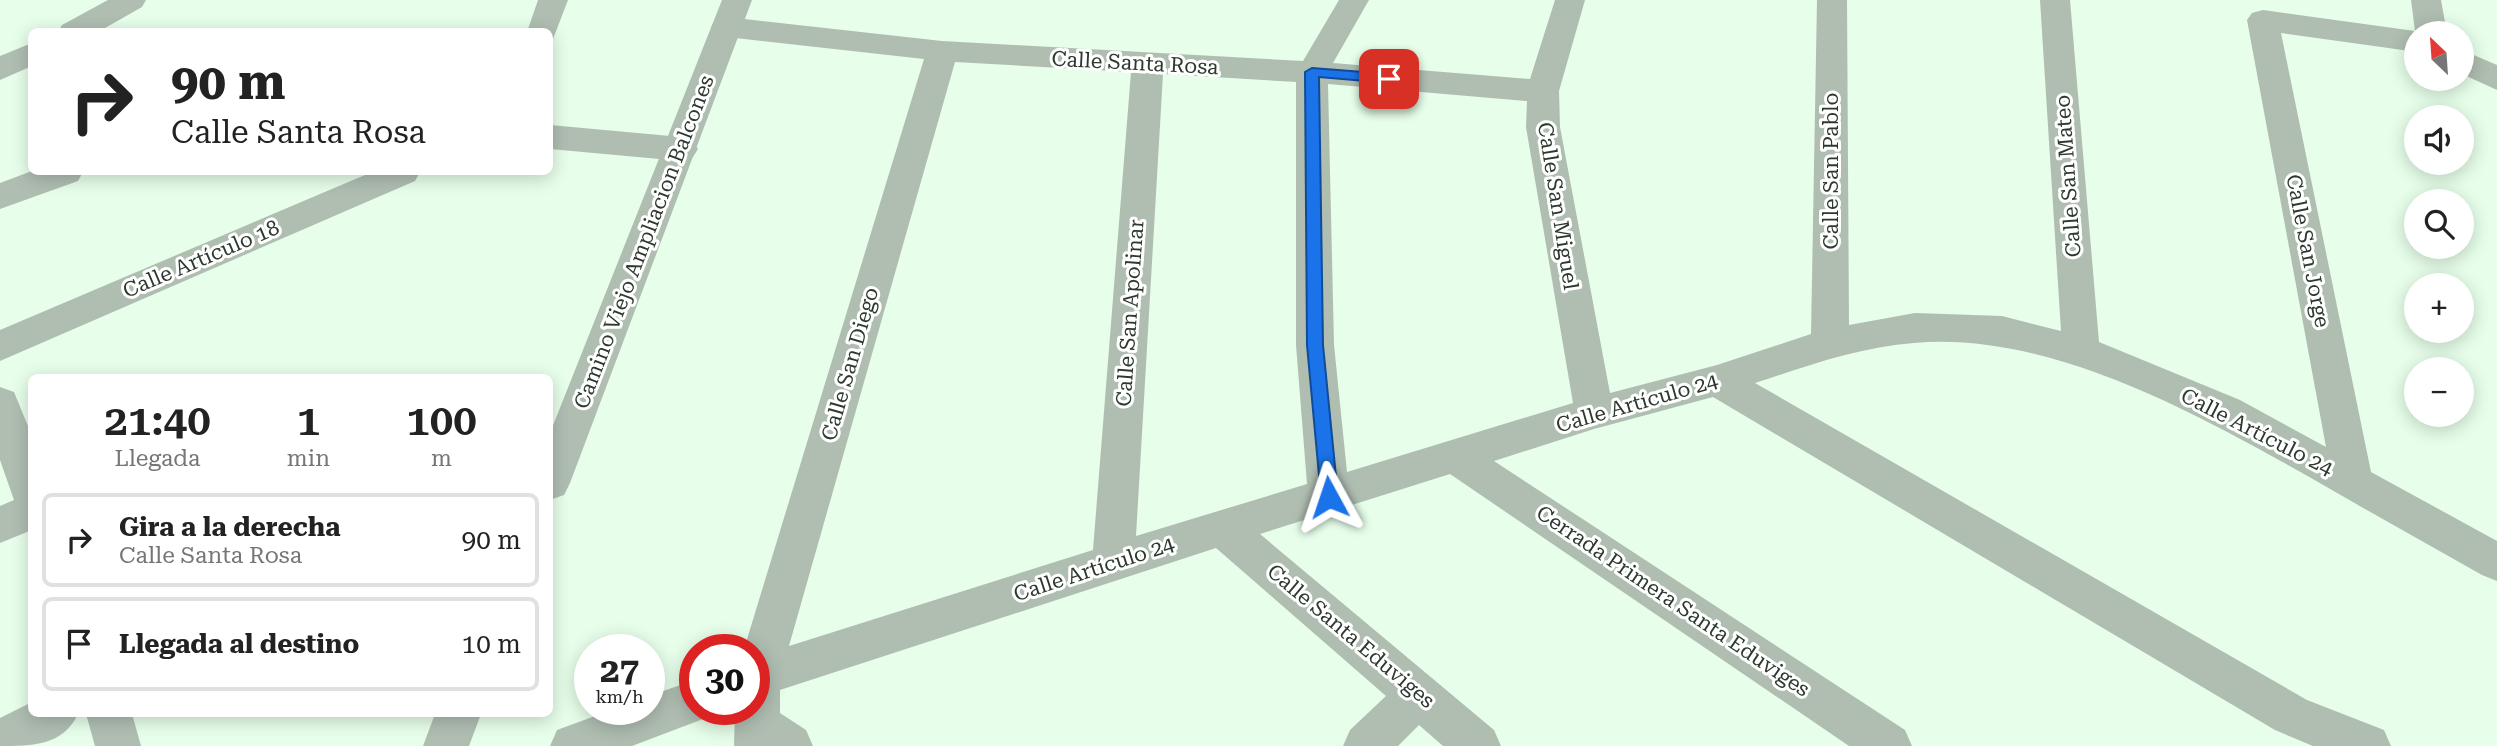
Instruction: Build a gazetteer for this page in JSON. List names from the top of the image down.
{
  "streets": {
    "street": [
      "Calle Santa Rosa",
      "Calle San Pablo",
      "Calle San Mateo",
      "Calle San Miguel",
      "Camino Viejo Ampliacion Balcones",
      "Calle San Jorge",
      "Calle Artículo 18",
      "Calle San Apolinar",
      "Calle San Diego",
      "Calle Artículo 24",
      "Cerrada Primera Santa Eduviges",
      "Calle Santa Eduviges"
    ]
  },
  "crossings": [
    ["Calle Santa Rosa", "Calle San Miguel"],
    ["Calle Santa Rosa", "Camino Viejo Ampliacion Balcones"],
    ["Calle Santa Rosa", "Calle San Apolinar"],
    ["Calle Santa Rosa", "Calle San Diego"],
    ["Calle San Pablo", "Calle Artículo 24"],
    ["Calle San Mateo", "Calle Artículo 24"],
    ["Calle San Miguel", "Calle Artículo 24"],
    ["Calle San Jorge", "Calle Artículo 24"],
    ["Calle San Apolinar", "Calle Artículo 24"],
    ["Calle Artículo 24", "Cerrada Primera Santa Eduviges"],
    ["Calle Artículo 24", "Calle Santa Eduviges"]
  ],
  "north": "top left",
  "page": {
    "map_buttons": ["+", "−"],
    "turn": ["90 m", "Calle Santa Rosa"],
    "eta": [
      "21:40",
      "Llegada",
      "1",
      "min",
      "100",
      "m"
    ],
    "list": [
      {
        "name": "Gira a la derecha",
        "note": "Calle Santa Rosa",
        "value": "90 m"
      },
      {
        "name": "Llegada al destino",
        "value": "10 m"
      }
    ],
    "speed": "27 km/h",
    "limit": "30"
  }
}
